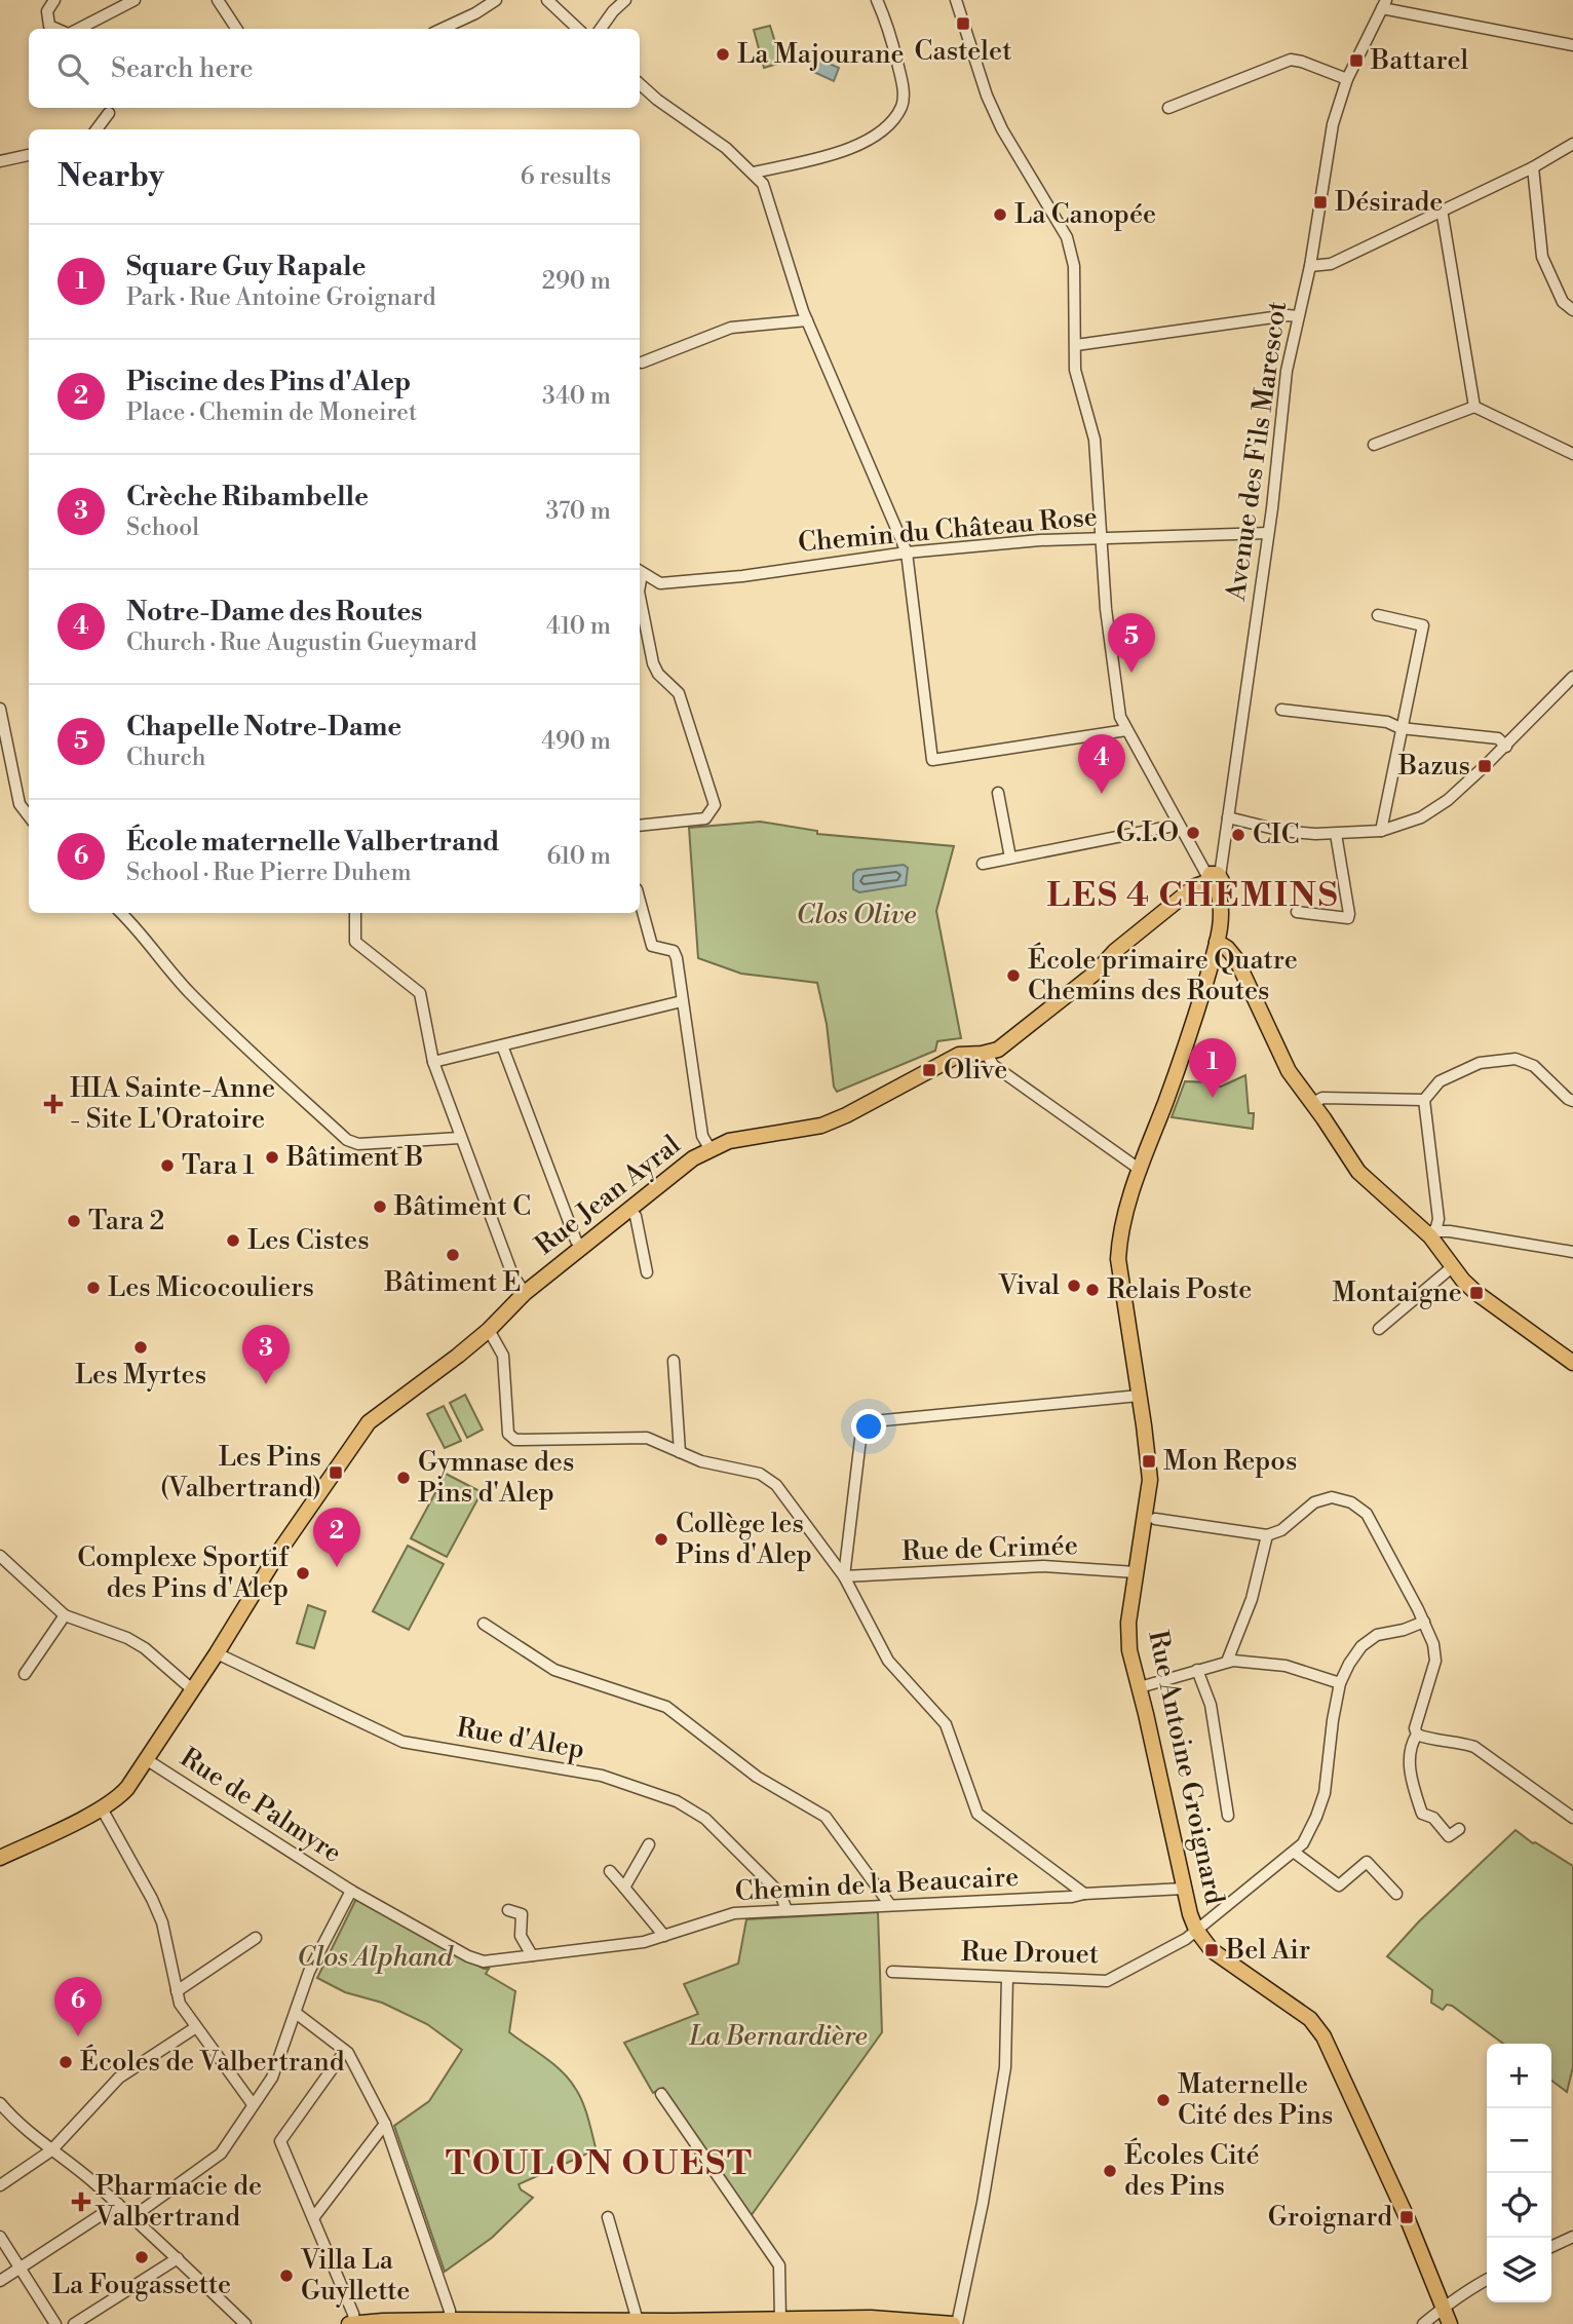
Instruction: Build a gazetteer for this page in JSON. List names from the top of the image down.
{
  "streets": {
    "main road": ["Rue Jean Ayral", "Rue Antoine Groignard"],
    "street": [
      "Avenue des Fils Marescot",
      "Chemin du Château Rose",
      "Rue de Crimée",
      "Rue d'Alep",
      "Rue de Palmyre",
      "Chemin de la Beaucaire",
      "Rue Drouet"
    ]
  },
  "crossings": [
    ["Avenue des Fils Marescot", "Chemin du Château Rose"],
    ["Avenue des Fils Marescot", "Rue Jean Ayral"],
    ["Rue Jean Ayral", "Rue d'Alep"],
    ["Rue Jean Ayral", "Rue de Palmyre"],
    ["Rue de Crimée", "Rue Antoine Groignard"],
    ["Rue d'Alep", "Chemin de la Beaucaire"],
    ["Rue Antoine Groignard", "Chemin de la Beaucaire"],
    ["Rue Antoine Groignard", "Rue Drouet"],
    ["Rue de Palmyre", "Chemin de la Beaucaire"]
  ],
  "districts": ["LES 4 CHEMINS", "TOULON OUEST"],
  "parks": ["Clos Olive", "Clos Alphand", "La Bernardière"],
  "places": {
    "transit": [
      "Castelet",
      "Battarel",
      "Désirade",
      "Bazus",
      "Olive",
      "Montaigne",
      "Mon Repos",
      "Les Pins (Valbertrand)",
      "Bel Air",
      "Groignard"
    ],
    "other": [
      "La Majourane",
      "La Canopée",
      "G.I.O",
      "CIC",
      "École primaire Quatre Chemins des Routes",
      "Bâtiment B",
      "Tara 1",
      "Bâtiment C",
      "Tara 2",
      "Les Cistes",
      "Bâtiment E",
      "Vival",
      "Les Micocouliers",
      "Relais Poste",
      "Les Myrtes",
      "Gymnase des Pins d'Alep",
      "Collège les Pins d'Alep",
      "Complexe Sportif des Pins d'Alep",
      "Écoles de Valbertrand",
      "Maternelle Cité des Pins",
      "Écoles Cité des Pins",
      "La Fougassette",
      "Villa La Guyllette"
    ],
    "health": ["HIA Sainte-Anne - Site L'Oratoire", "Pharmacie de Valbertrand"]
  },
  "page": {
    "search": "Search here",
    "heading": ["Nearby", "6 results"],
    "list": [
      {
        "mark": "1",
        "name": "Square Guy Rapale",
        "note": "Park · Rue Antoine Groignard",
        "value": "290 m"
      },
      {
        "mark": "2",
        "name": "Piscine des Pins d'Alep",
        "note": "Place · Chemin de Moneiret",
        "value": "340 m"
      },
      {
        "mark": "3",
        "name": "Crèche Ribambelle",
        "note": "School",
        "value": "370 m"
      },
      {
        "mark": "4",
        "name": "Notre-Dame des Routes",
        "note": "Church · Rue Augustin Gueymard",
        "value": "410 m"
      },
      {
        "mark": "5",
        "name": "Chapelle Notre-Dame",
        "note": "Church",
        "value": "490 m"
      },
      {
        "mark": "6",
        "name": "École maternelle Valbertrand",
        "note": "School · Rue Pierre Duhem",
        "value": "610 m"
      }
    ],
    "pins": [
      "5",
      "4",
      "1",
      "3",
      "2",
      "6"
    ],
    "map_buttons": ["+", "−"]
  }
}
